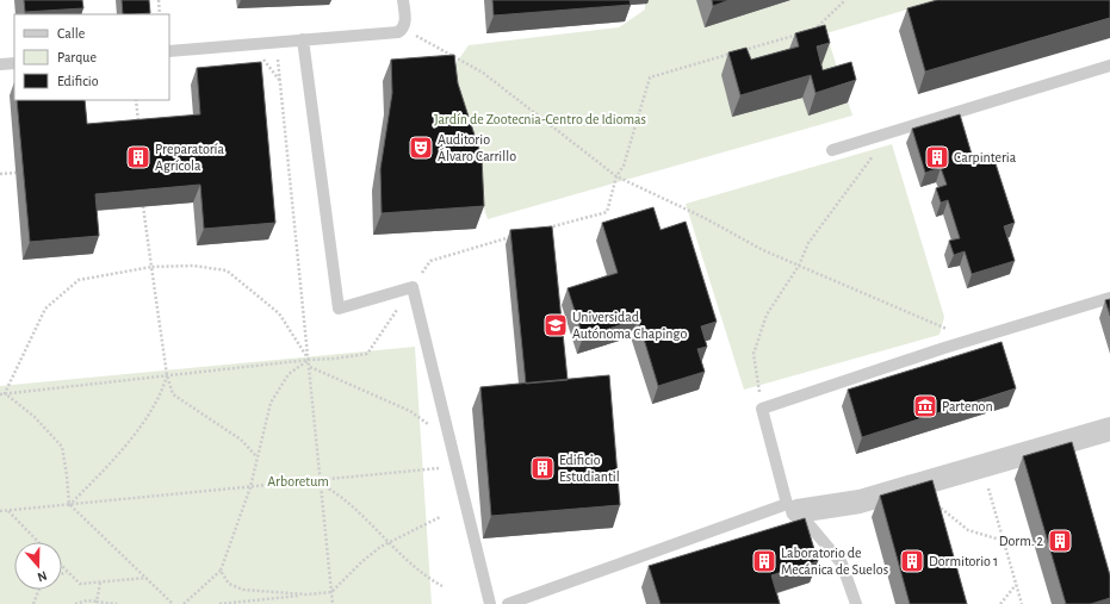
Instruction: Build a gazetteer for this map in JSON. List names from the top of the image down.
{
  "parks": ["Jardín de Zootecnia-Centro de Idiomas", "Arboretum"],
  "places": {
    "theatre": ["Auditorio Álvaro Carrillo"],
    "building": [
      "Preparatoría Agrícola",
      "Carpinteria",
      "Edificio Estudiantil",
      "Dorm. 2",
      "Laboratorio de Mecánica de Suelos",
      "Dormitorio 1"
    ],
    "school or university": ["Universidad Autónoma Chapingo"],
    "museum": ["Partenon"]
  },
  "legend": ["Calle", "Parque", "Edificio"],
  "north": "bottom"
}
